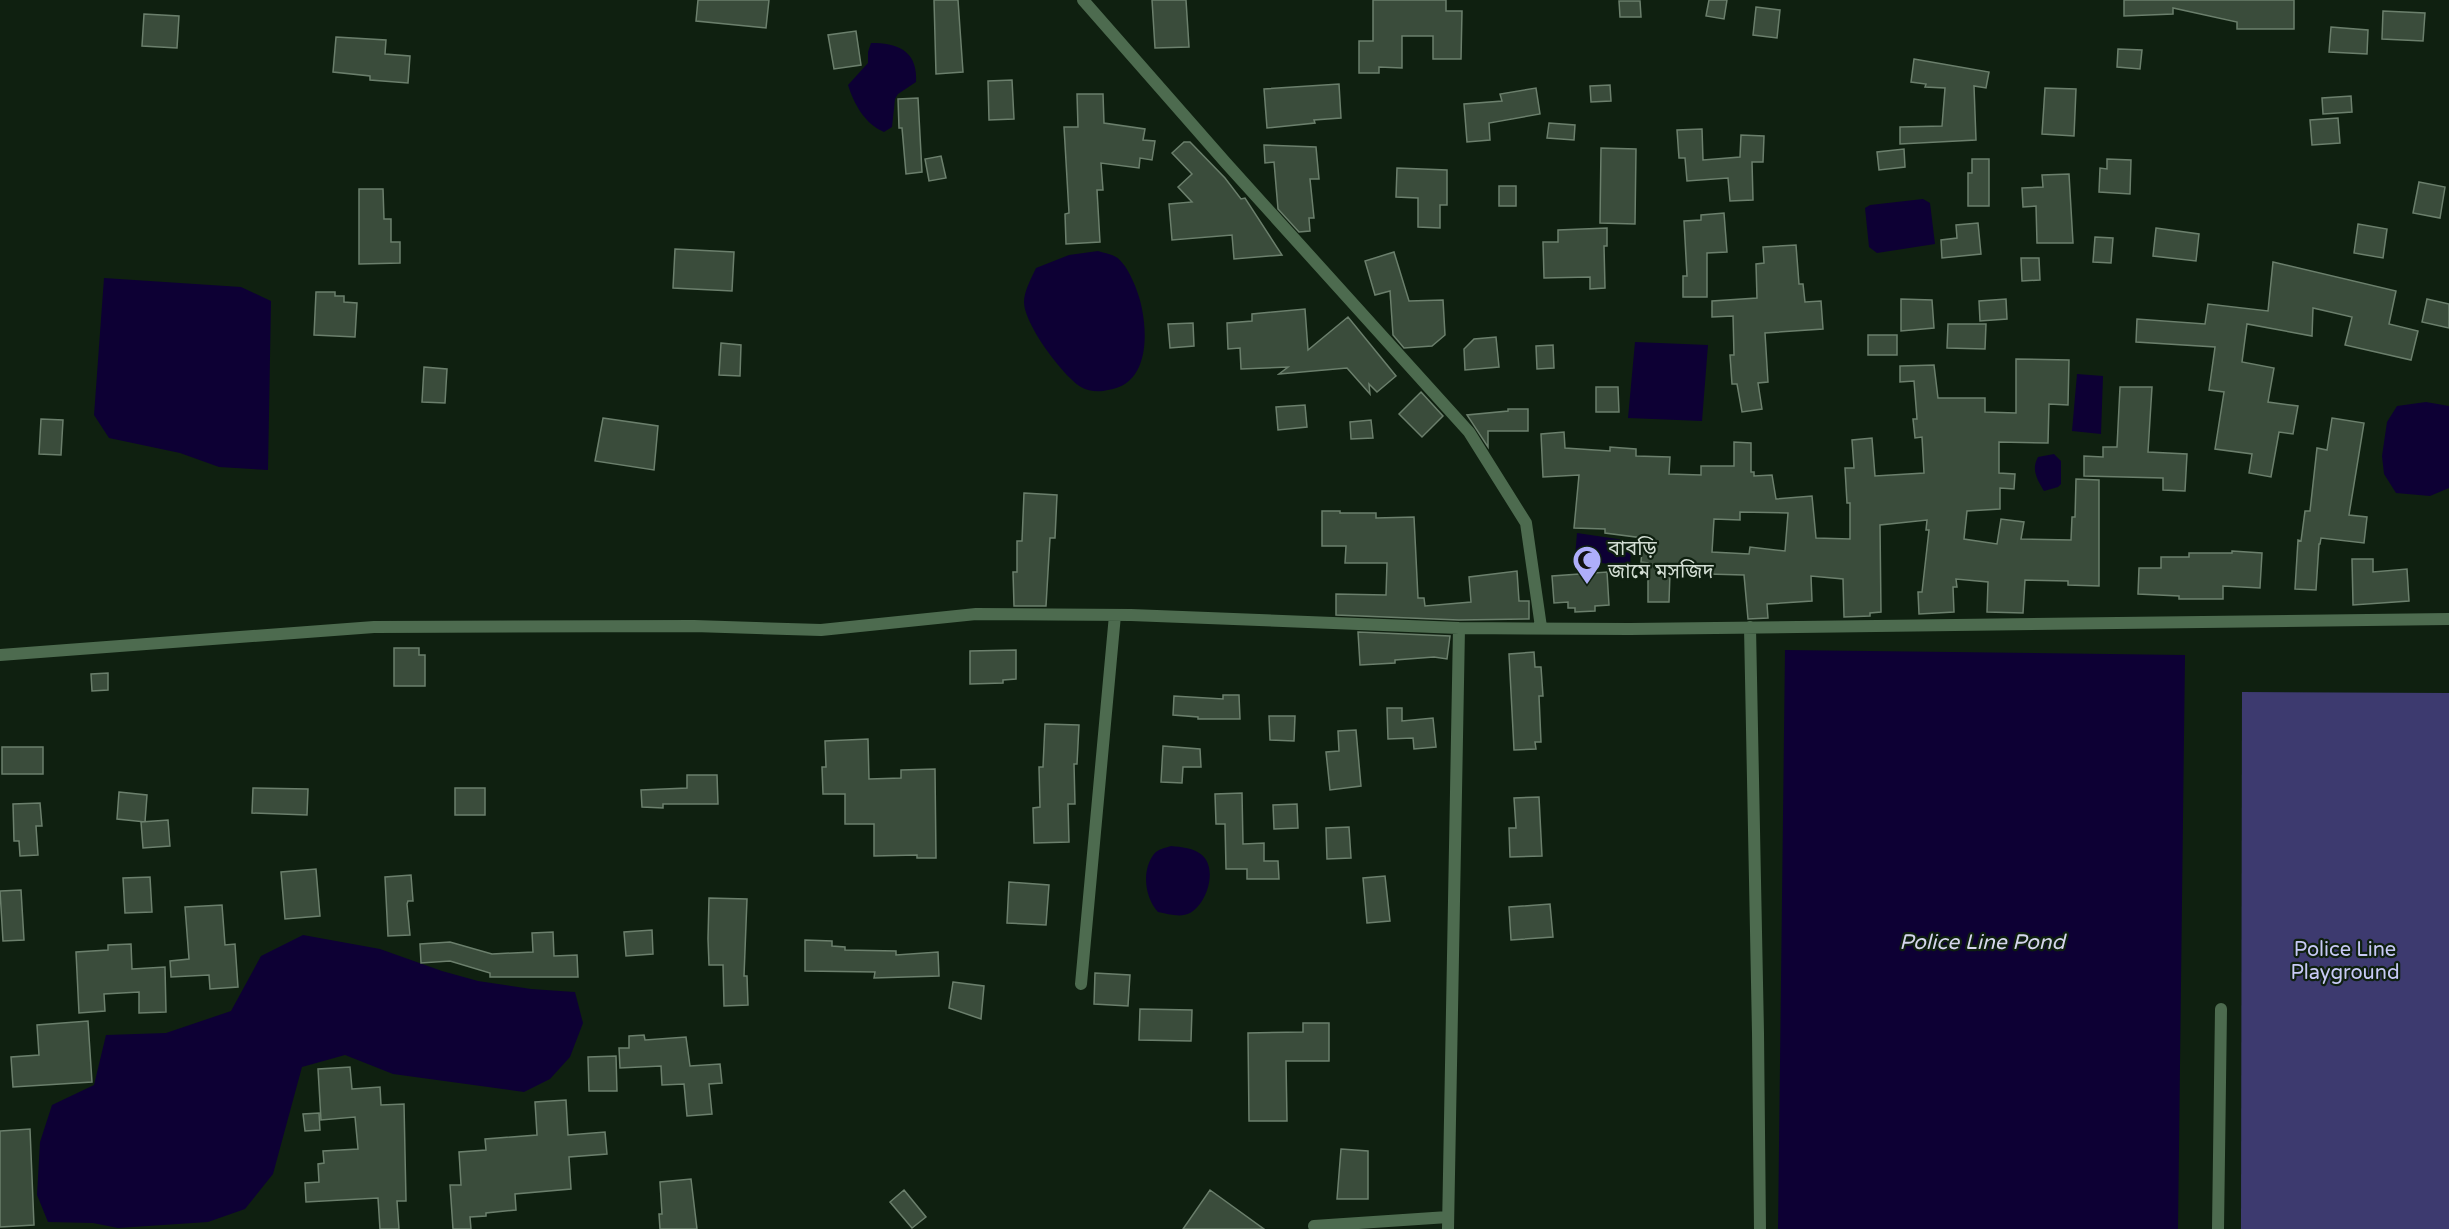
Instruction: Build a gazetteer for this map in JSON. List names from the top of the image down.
{
  "water": ["Police Line Pond"],
  "parks": ["Police Line Playground"],
  "places": {
    "mosque": ["বাবড়ি জামে মসজিদ"]
  }
}
